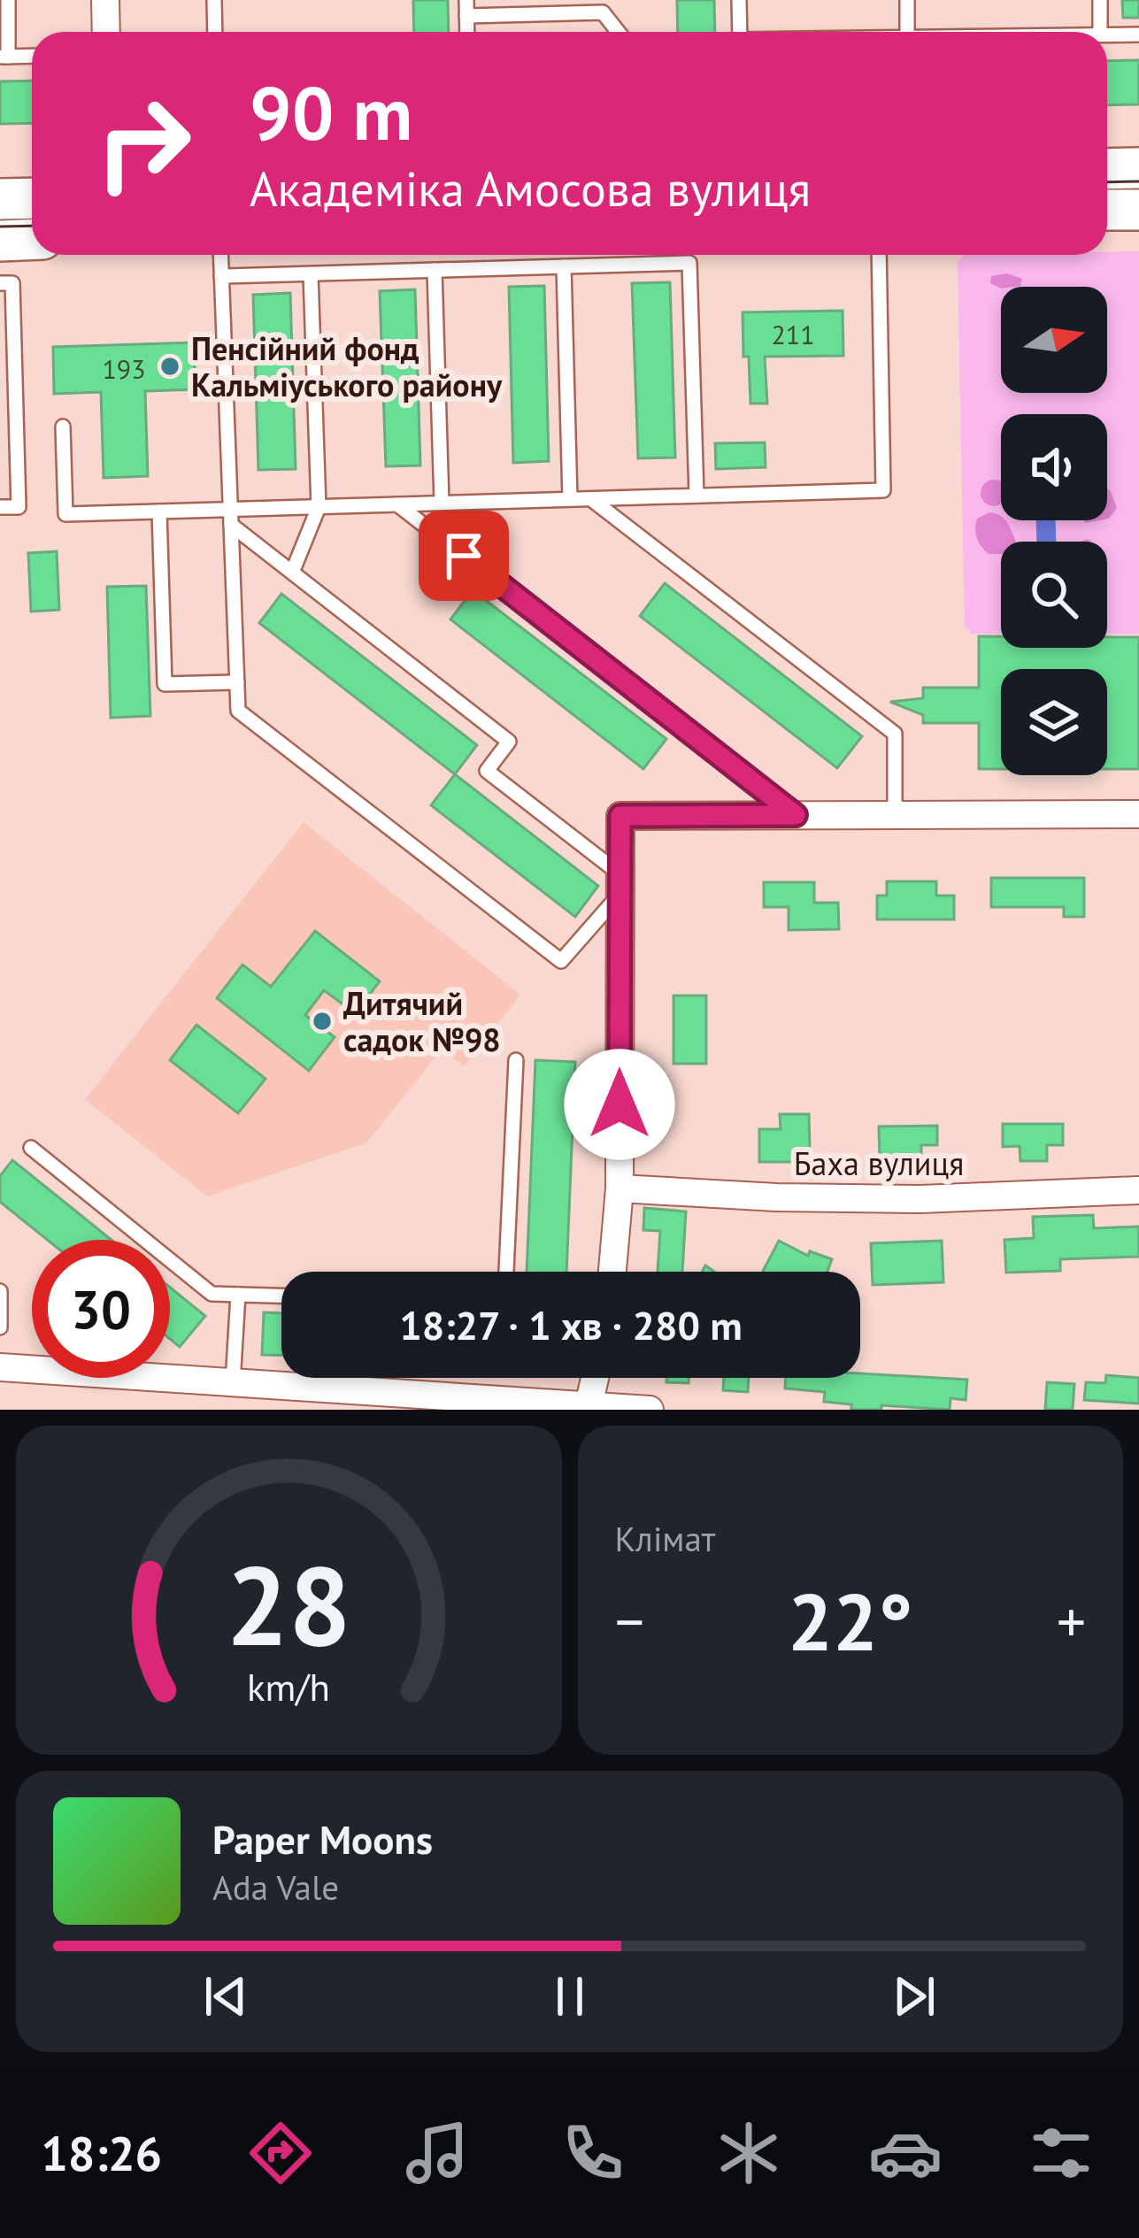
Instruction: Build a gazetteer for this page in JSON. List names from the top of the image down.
{
  "streets": {
    "street": ["Баха вулиця"]
  },
  "places": ["Пенсійний фонд Кальміуського району", "Дитячий садок №98"],
  "house_numbers": ["211", "193"],
  "north": "right",
  "page": {
    "turn": ["90 m", "Академіка Амосова вулиця"],
    "limit": "30",
    "trip": "18:27 · 1 хв · 280 m",
    "tile": "Клімат",
    "heat": ["−", "22°", "+"],
    "song": ["Paper Moons", "Ada Vale"],
    "tabs": "18:26",
    "gauge": ["28", "km/h"]
  }
}
